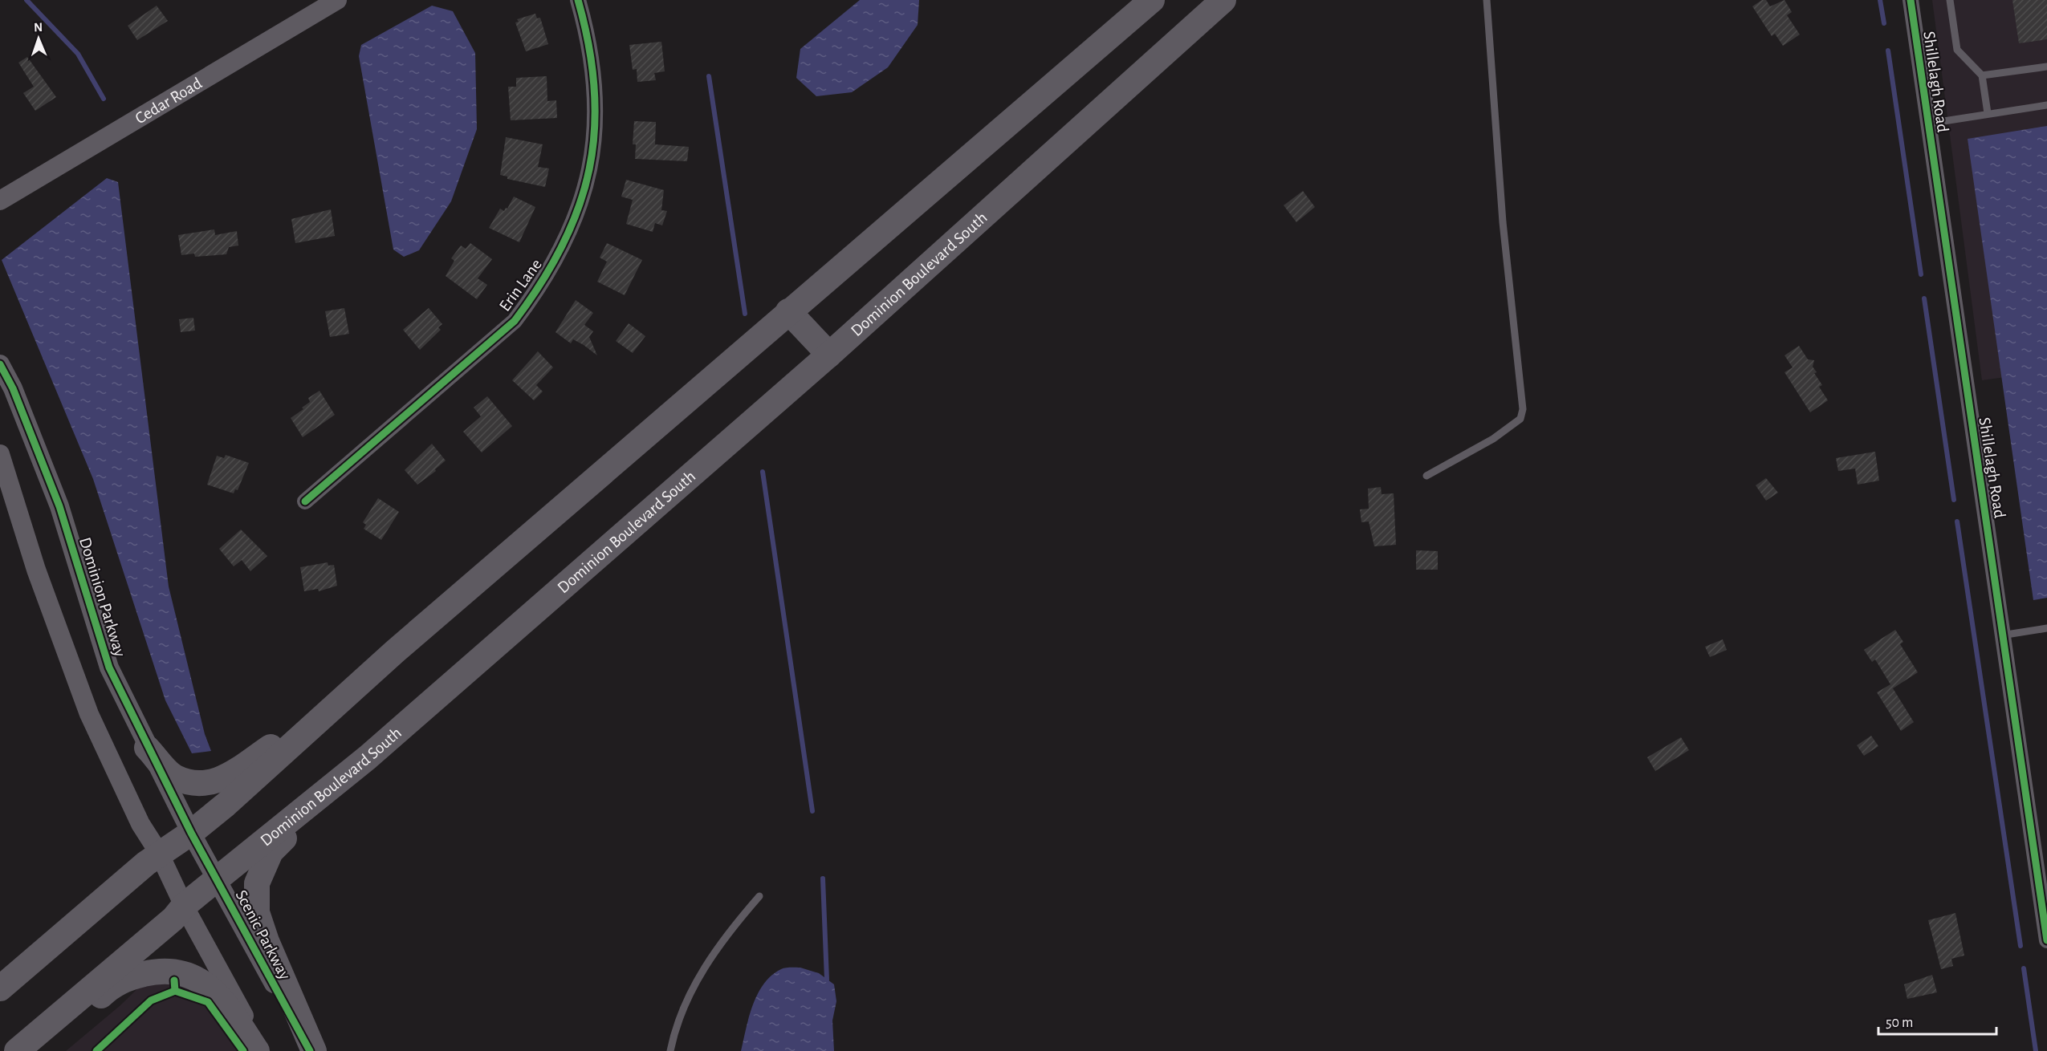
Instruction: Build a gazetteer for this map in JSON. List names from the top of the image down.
{
  "streets": {
    "highway": ["Dominion Boulevard South"],
    "street": [
      "Shillelagh Road",
      "Cedar Road",
      "Erin Lane",
      "Dominion Parkway",
      "Scenic Parkway"
    ]
  },
  "crossings": [
    ["Dominion Boulevard South", "Scenic Parkway"],
    ["Dominion Parkway", "Scenic Parkway"]
  ],
  "scale_bar": "50 m",
  "north": "top"
}
